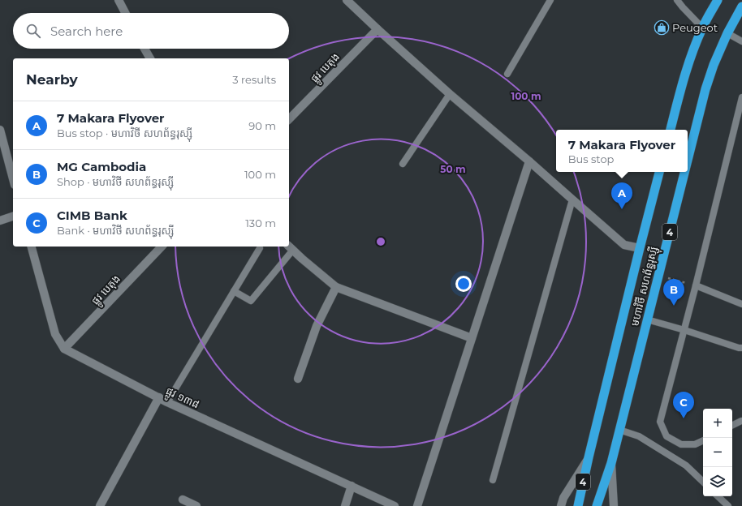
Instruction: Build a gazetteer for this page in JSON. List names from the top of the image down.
{
  "streets": {
    "highway": ["4", "មហាវិថី សហព័ន្ធរុស្ស៊ី"],
    "street": ["ផ្លូវ បេតុង", "ផ្លូវ ១៣៨"]
  },
  "crossings": [
    ["ផ្លូវ បេតុង", "ផ្លូវ ១៣៨"]
  ],
  "places": {
    "shop": ["Peugeot"]
  },
  "page": {
    "search": "Search here",
    "heading": ["Nearby", "3 results"],
    "list": [
      {
        "mark": "A",
        "name": "7 Makara Flyover",
        "note": "Bus stop · មហាវិថី សហព័ន្ធរុស្ស៊ី",
        "value": "90 m"
      },
      {
        "mark": "B",
        "name": "MG Cambodia",
        "note": "Shop · មហាវិថី សហព័ន្ធរុស្ស៊ី",
        "value": "100 m"
      },
      {
        "mark": "C",
        "name": "CIMB Bank",
        "note": "Bank · មហាវិថី សហព័ន្ធរុស្ស៊ី",
        "value": "130 m"
      }
    ],
    "popup": ["7 Makara Flyover", "Bus stop"],
    "pins": ["A", "B", "C"],
    "map_buttons": ["+", "−"]
  },
  "rings": ["100 m", "50 m"]
}
